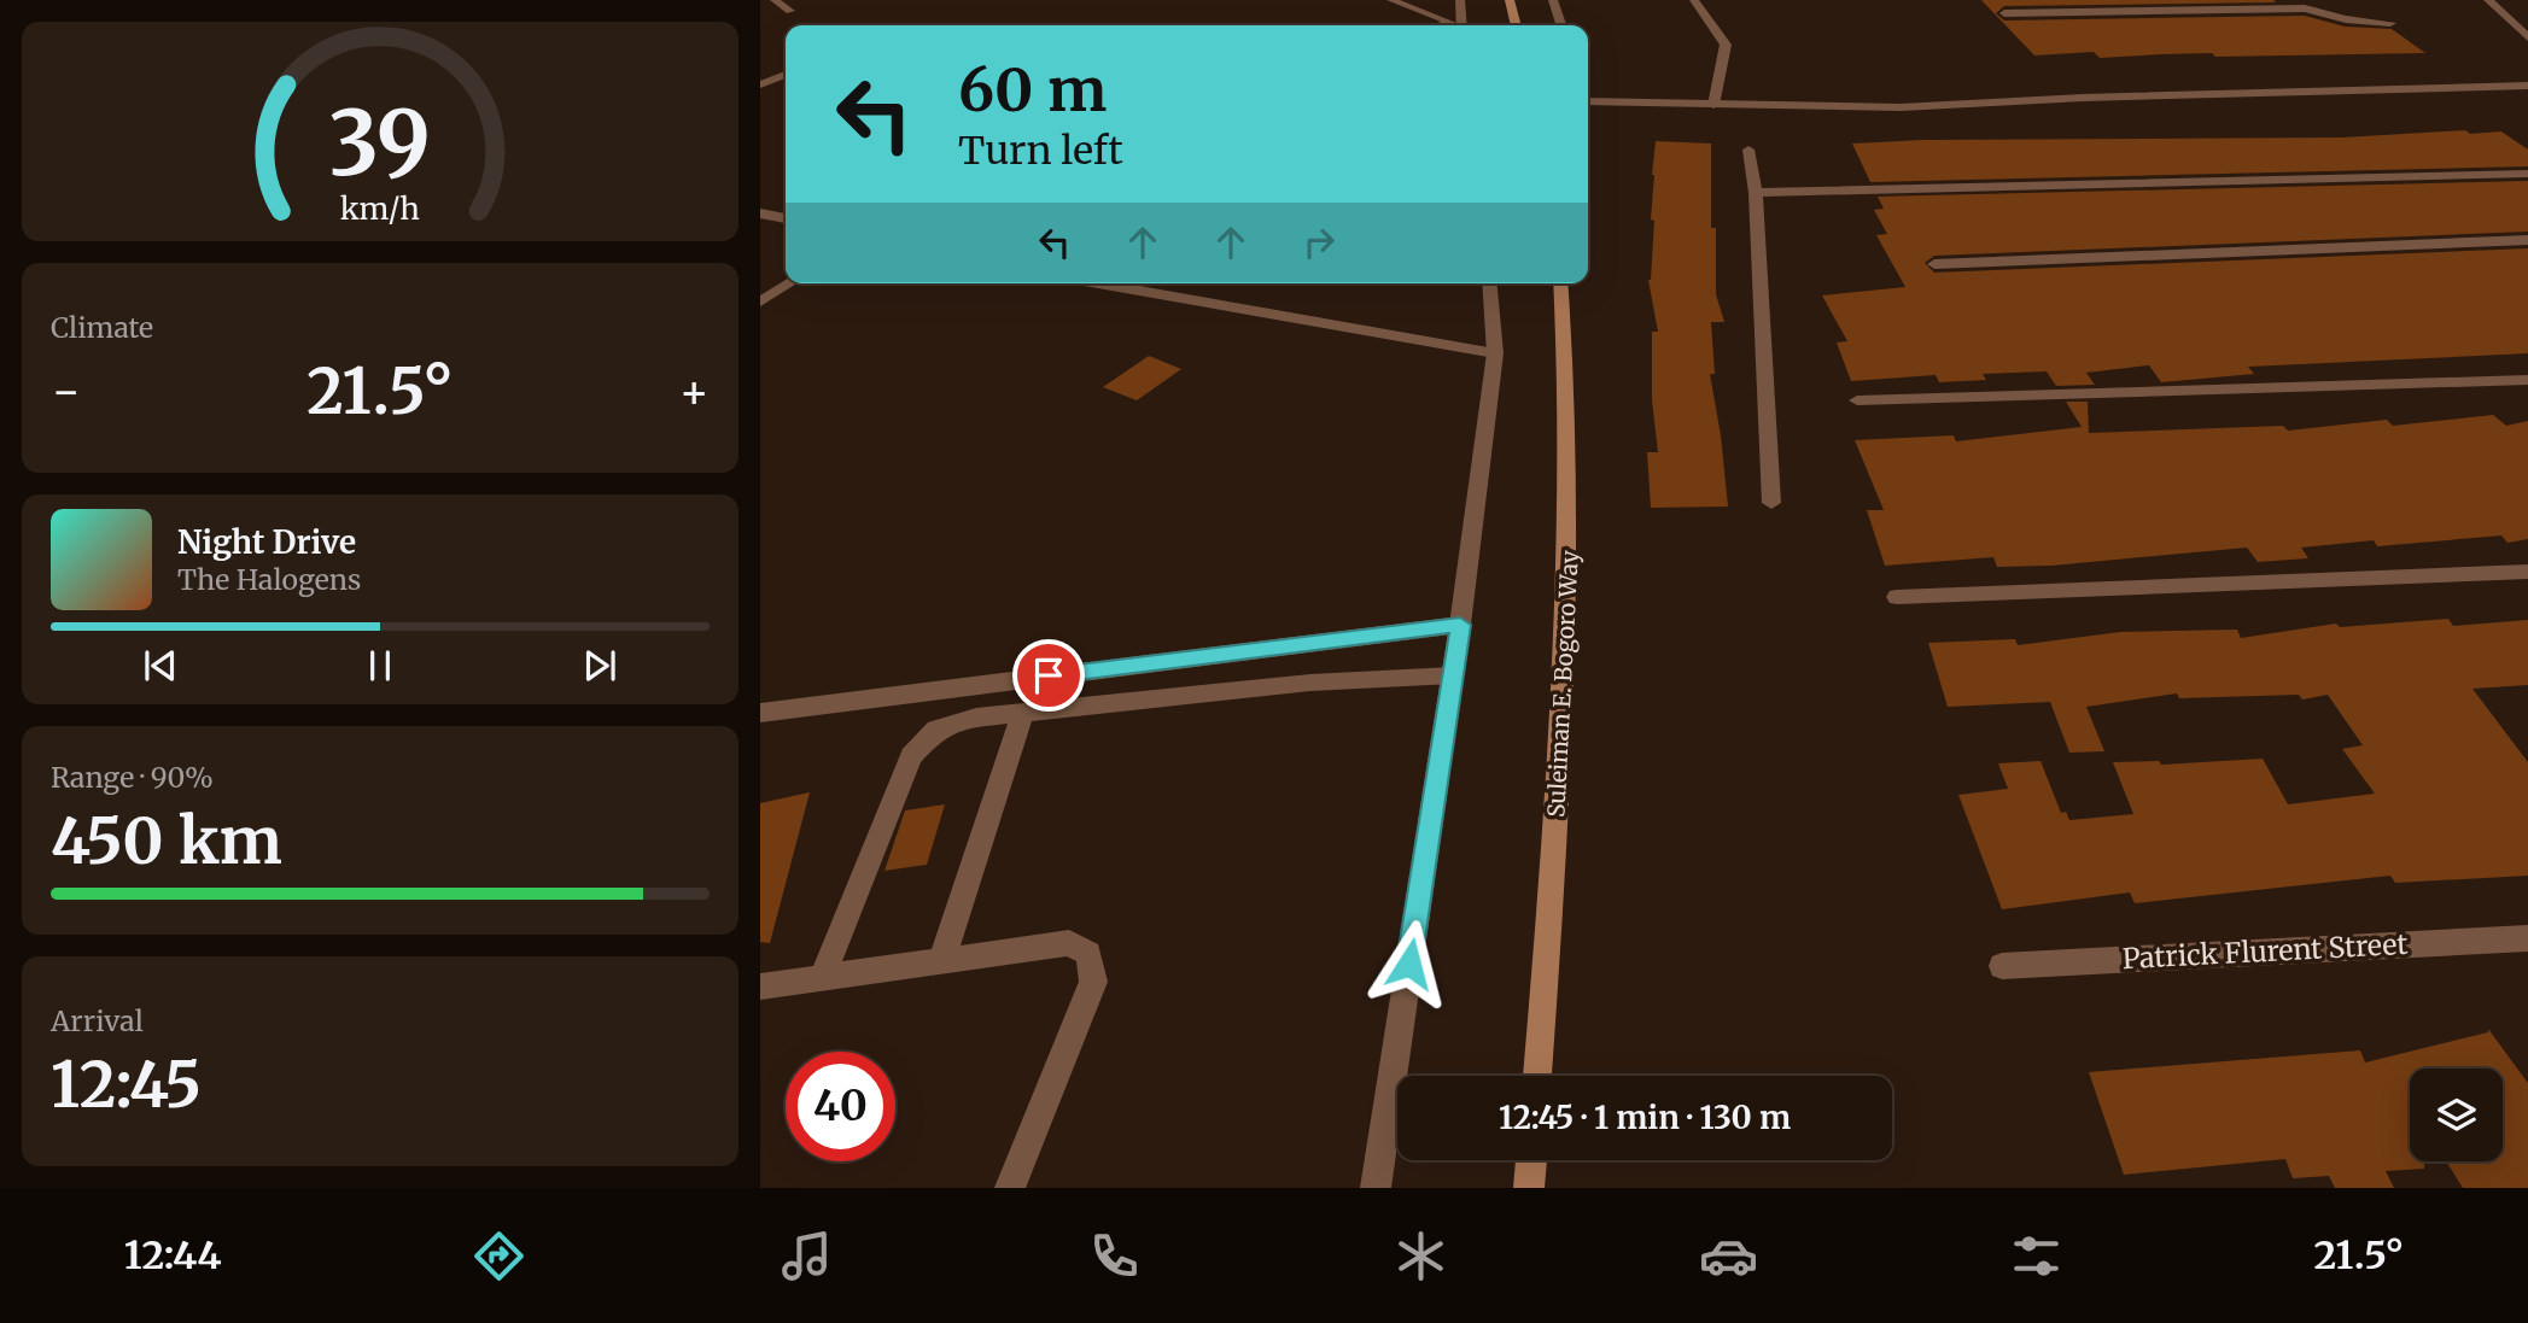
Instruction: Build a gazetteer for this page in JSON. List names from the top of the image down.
{
  "streets": {
    "main road": ["Suleiman E. Bogoro Way"],
    "street": ["Patrick Flurent Street"]
  },
  "page": {
    "turn": ["60 m", "Turn left"],
    "tile": [
      "Climate",
      ["Range · 90%", "450 km"],
      ["Arrival", "12:45"]
    ],
    "heat": ["−", "21.5°", "+"],
    "song": ["Night Drive", "The Halogens"],
    "limit": "40",
    "trip": "12:45 · 1 min · 130 m",
    "tabs": ["12:44", "21.5°"],
    "gauge": ["39", "km/h"]
  }
}
